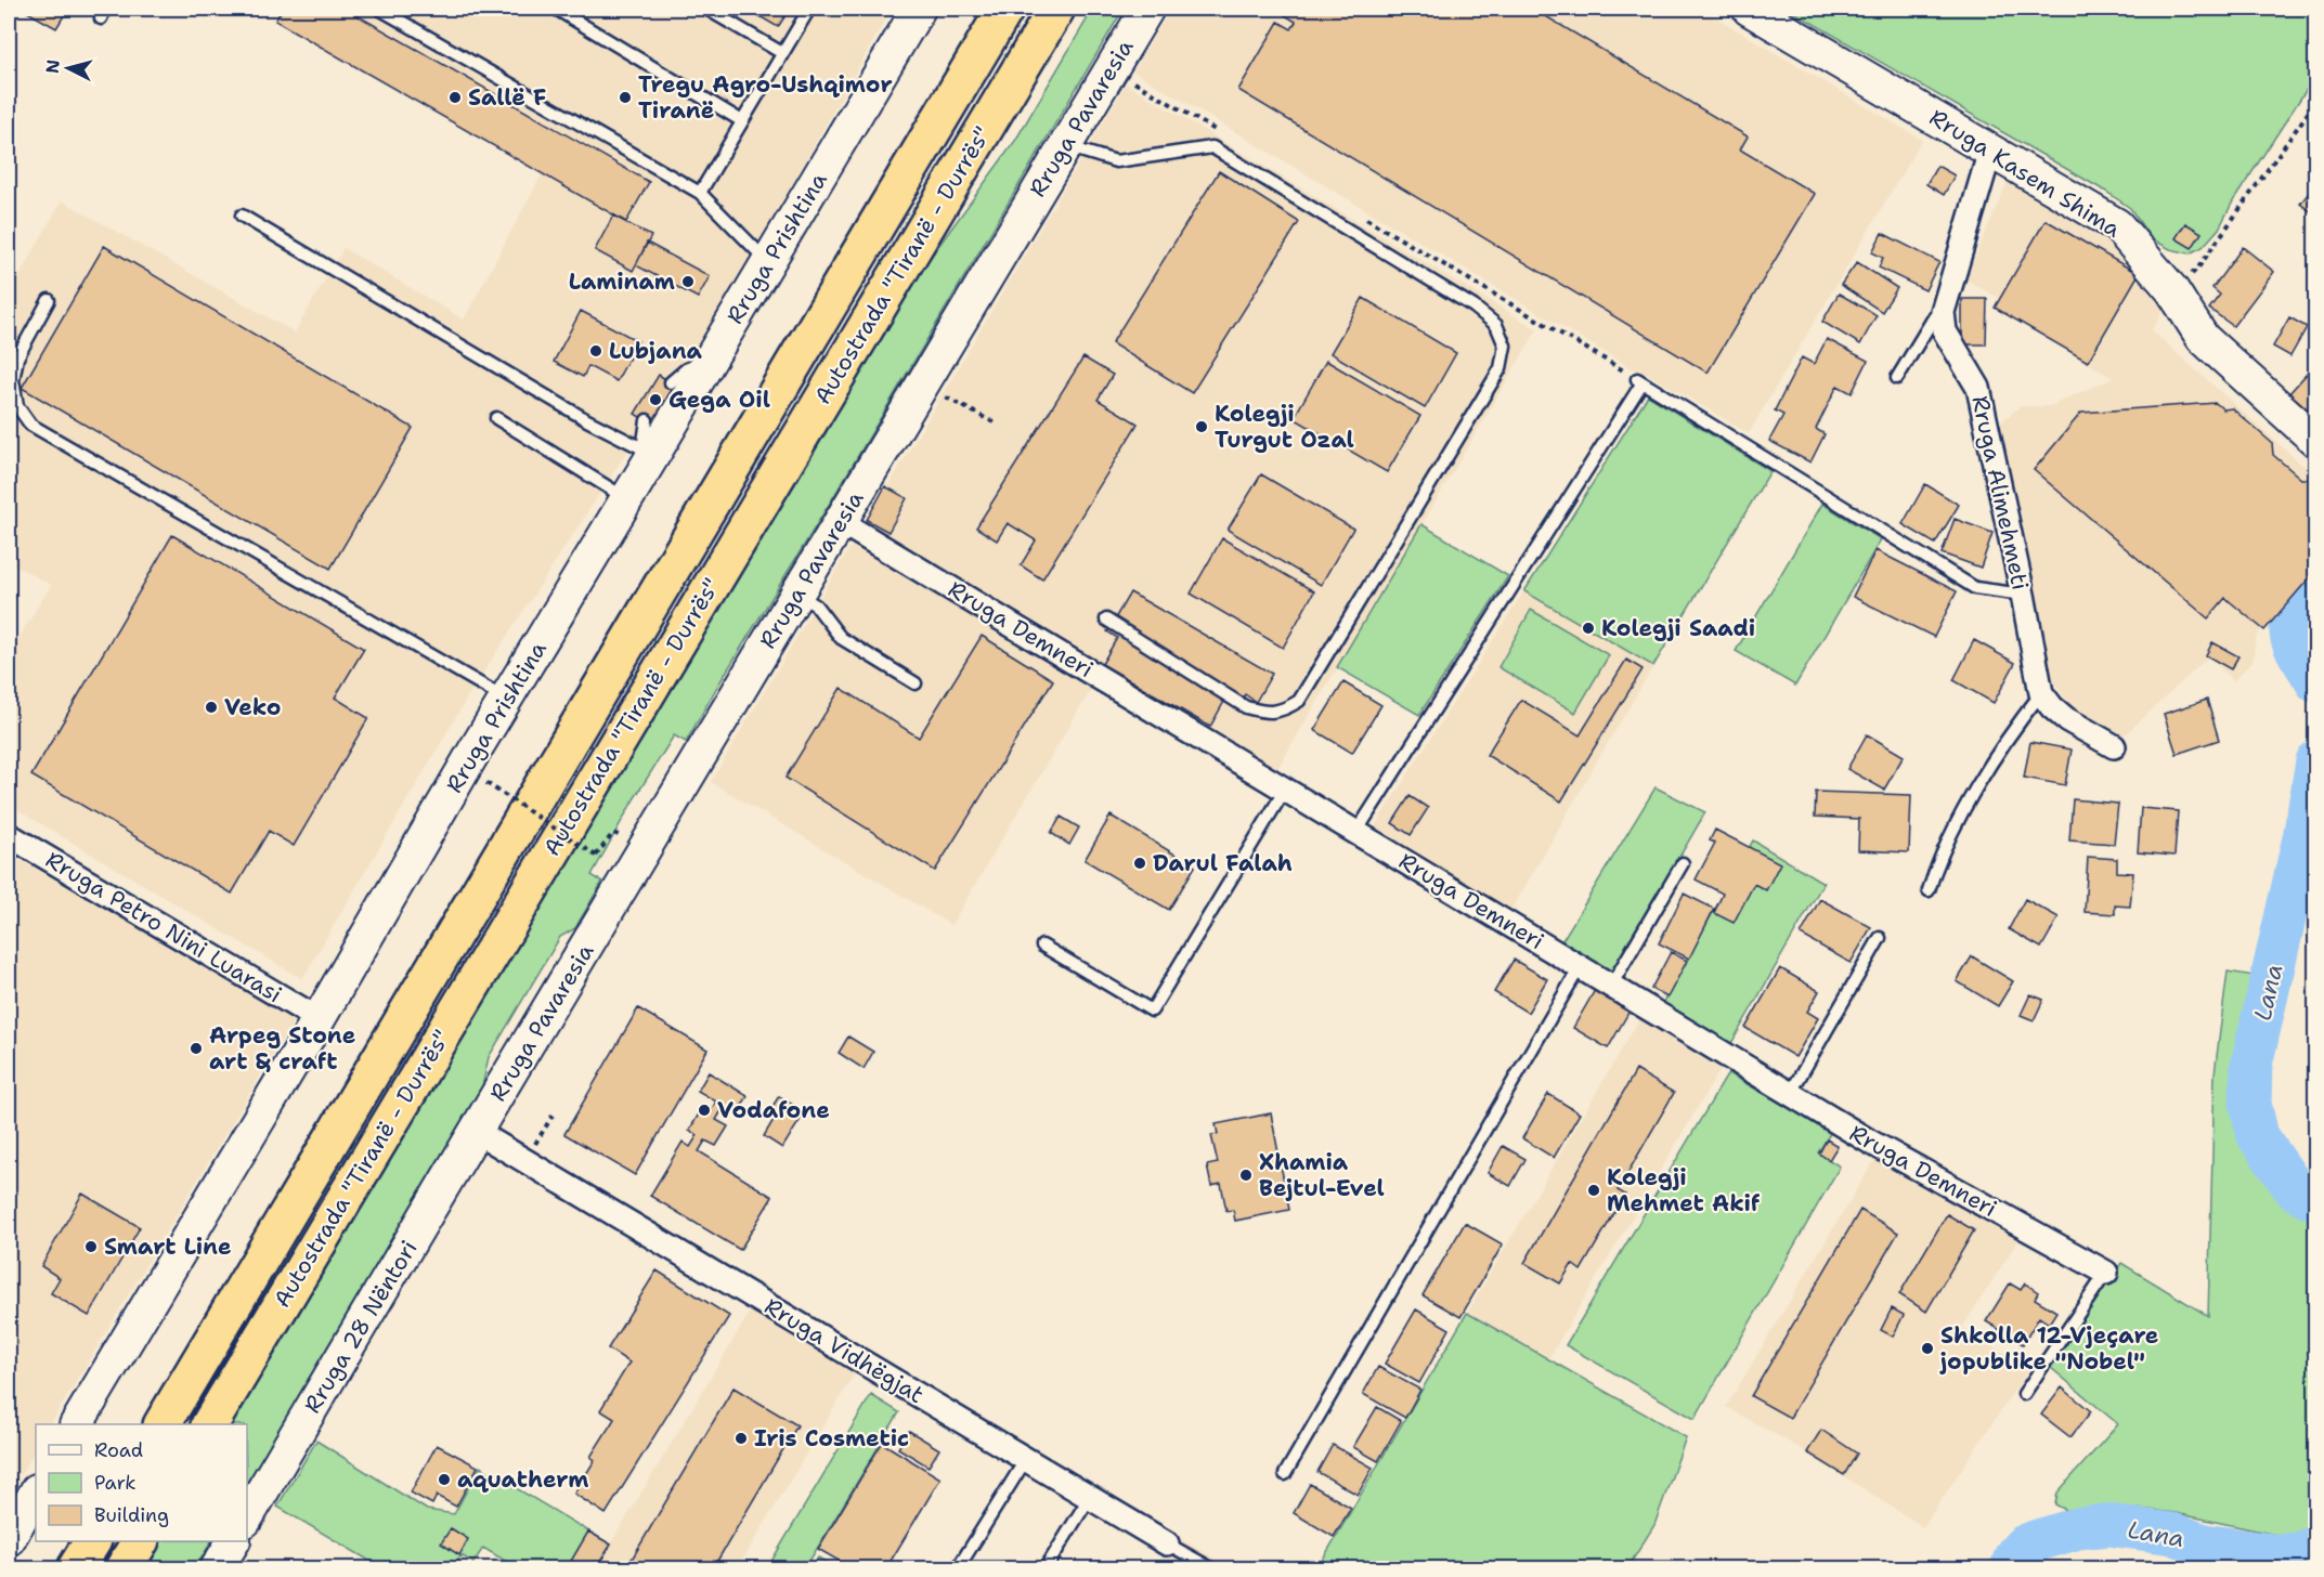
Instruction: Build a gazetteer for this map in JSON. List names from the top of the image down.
{
  "streets": {
    "highway": ["Autostrada \"Tiranë - Durrës\""],
    "main road": [
      "Rruga Pavaresia",
      "Rruga Kasem Shima",
      "Rruga Prishtina",
      "Rruga 28 Nëntori"
    ],
    "street": [
      "Rruga Alimehmeti",
      "Rruga Demneri",
      "Rruga Petro Nini Luarasi",
      "Rruga Vidhëgjat"
    ]
  },
  "crossings": [
    ["Rruga Pavaresia", "Rruga Demneri"],
    ["Rruga Pavaresia", "Rruga 28 Nëntori"],
    ["Rruga Pavaresia", "Rruga Vidhëgjat"],
    ["Rruga Prishtina", "Rruga Petro Nini Luarasi"],
    ["Rruga 28 Nëntori", "Rruga Vidhëgjat"]
  ],
  "water": ["Lana"],
  "places": [
    "Sallë F",
    "Tregu Agro-Ushqimor Tiranë",
    "Laminam",
    "Lubjana",
    "Gega Oil",
    "Kolegji Turgut Ozal",
    "Kolegji Saadi",
    "Veko",
    "Darul Falah",
    "Arpeg Stone art & craft",
    "Vodafone",
    "Xhamia Bejtul-Evel",
    "Kolegji Mehmet Akif",
    "Smart Line",
    "Shkolla 12-Vjeçare jopublike \"Nobel\"",
    "Iris Cosmetic",
    "aquatherm"
  ],
  "legend": ["Road", "Park", "Building"],
  "north": "left"
}
